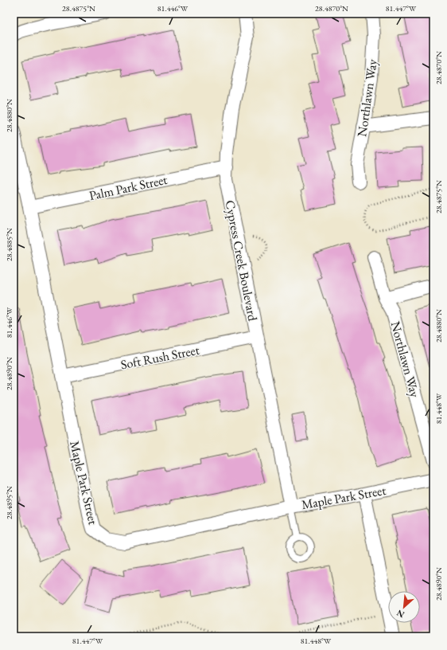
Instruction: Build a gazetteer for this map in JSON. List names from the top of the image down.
{
  "streets": {
    "street": [
      "Northlawn Way",
      "Palm Park Street",
      "Cypress Creek Boulevard",
      "Soft Rush Street",
      "Maple Park Street"
    ]
  },
  "crossings": [
    ["Palm Park Street", "Cypress Creek Boulevard"],
    ["Palm Park Street", "Maple Park Street"],
    ["Cypress Creek Boulevard", "Soft Rush Street"],
    ["Cypress Creek Boulevard", "Maple Park Street"],
    ["Soft Rush Street", "Maple Park Street"]
  ],
  "north": "bottom left",
  "coordinates": [
    "28.4875°N",
    "81.446°W",
    "28.4870°N",
    "81.447°W",
    "28.4880°N",
    "28.4885°N",
    "28.4890°N",
    "81.448°W",
    "28.4895°N"
  ]
}
